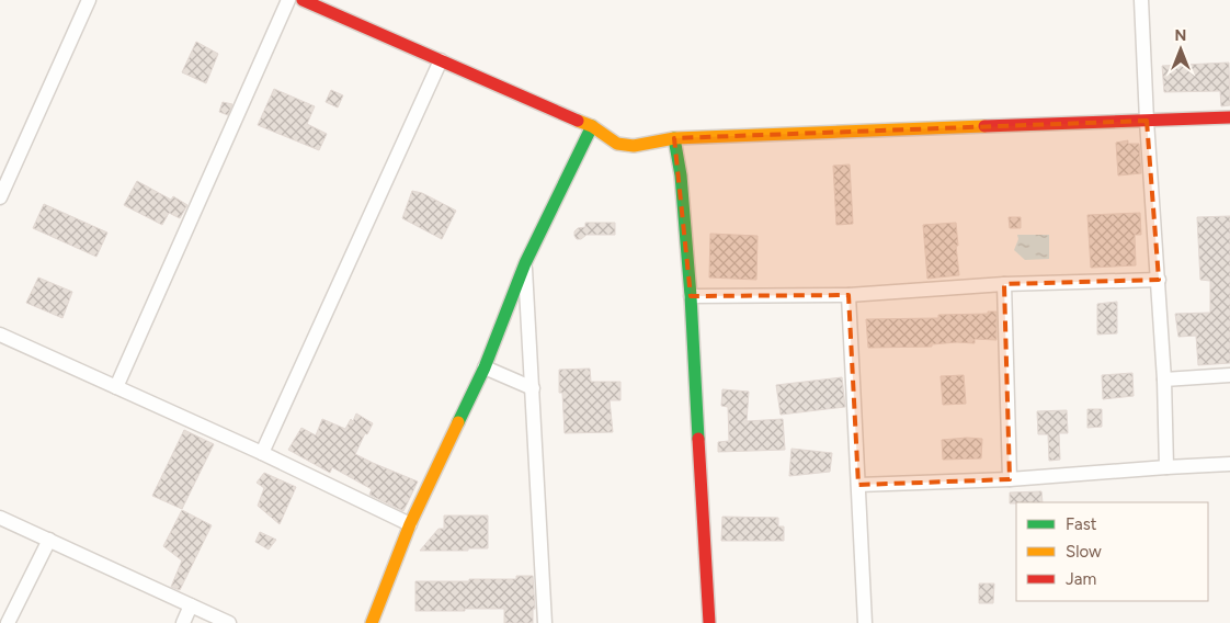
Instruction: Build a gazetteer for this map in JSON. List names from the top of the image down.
{
  "legend": ["Fast", "Slow", "Jam"],
  "north": "top"
}
